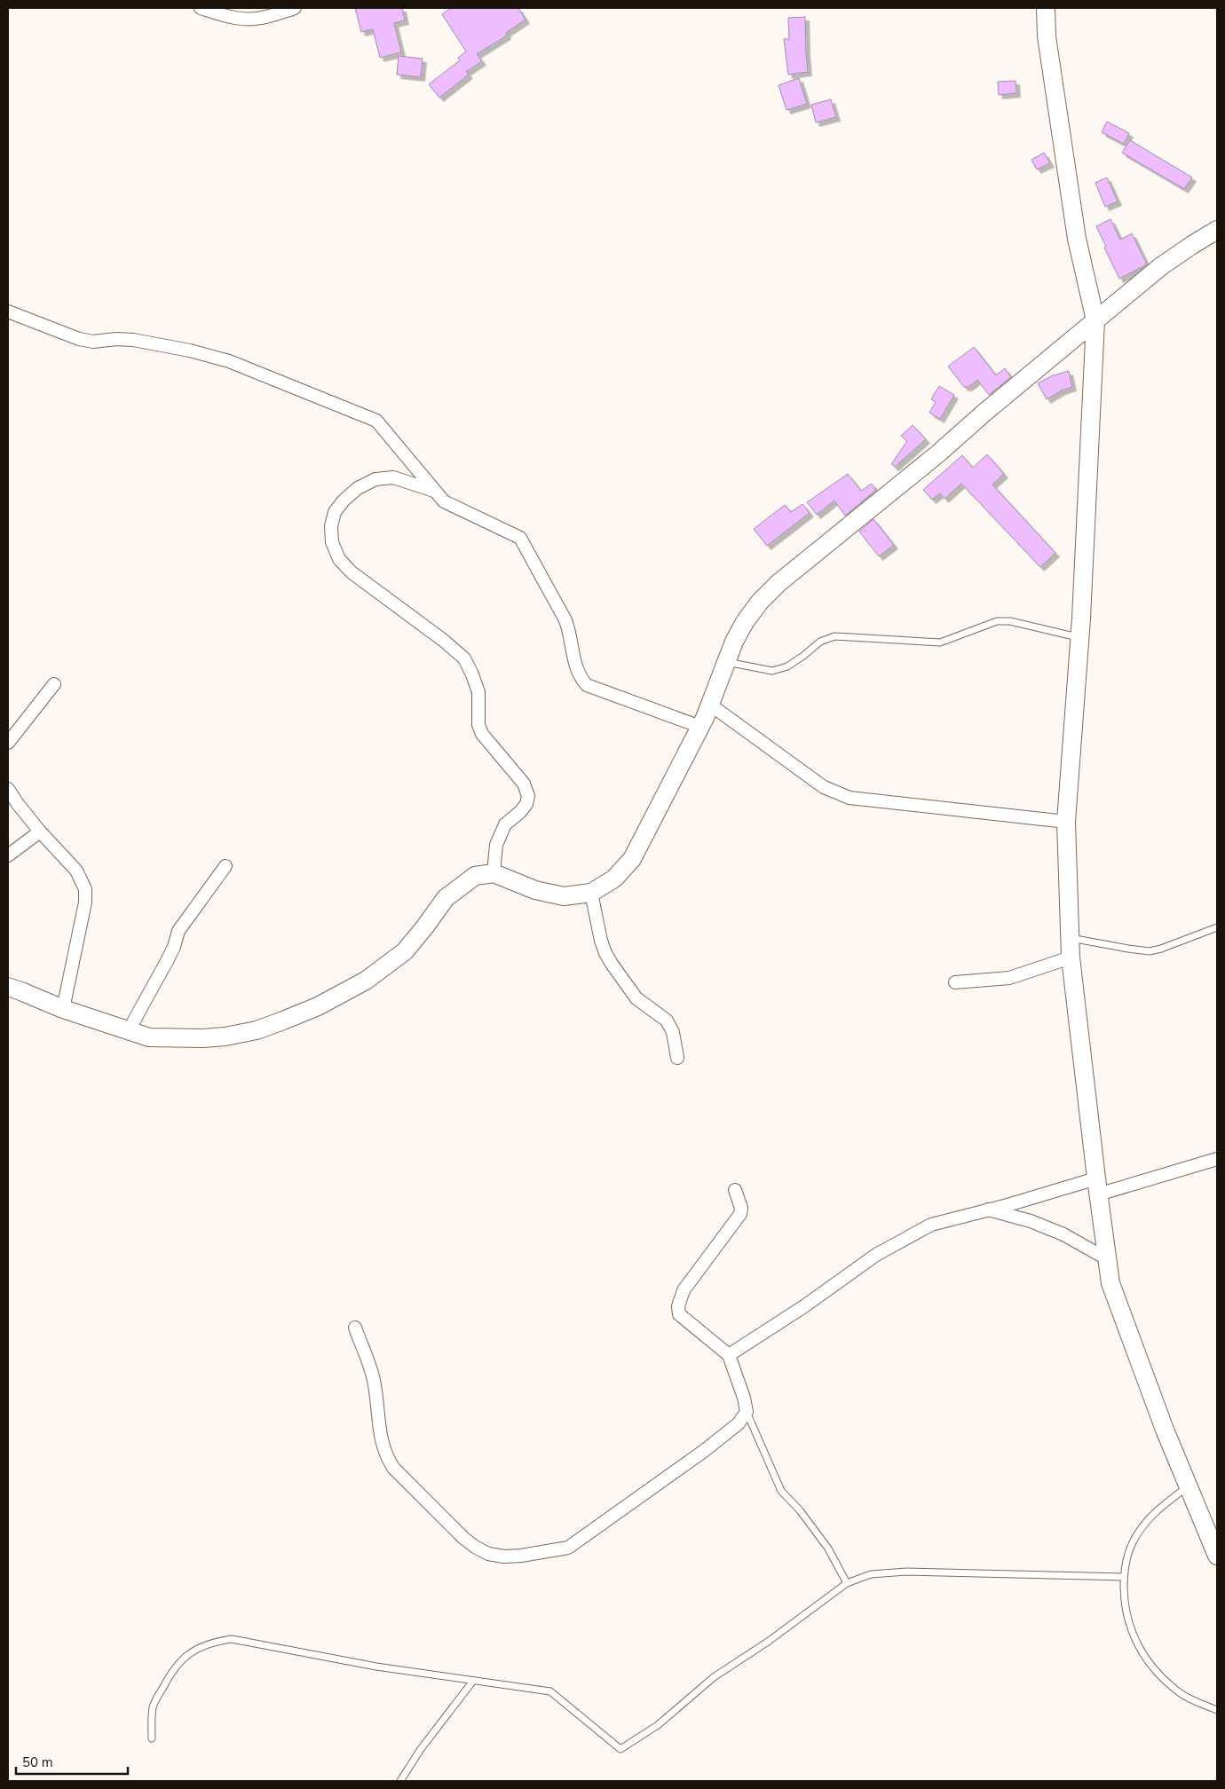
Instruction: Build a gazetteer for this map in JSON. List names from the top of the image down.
{
  "scale_bar": "50 m"
}
